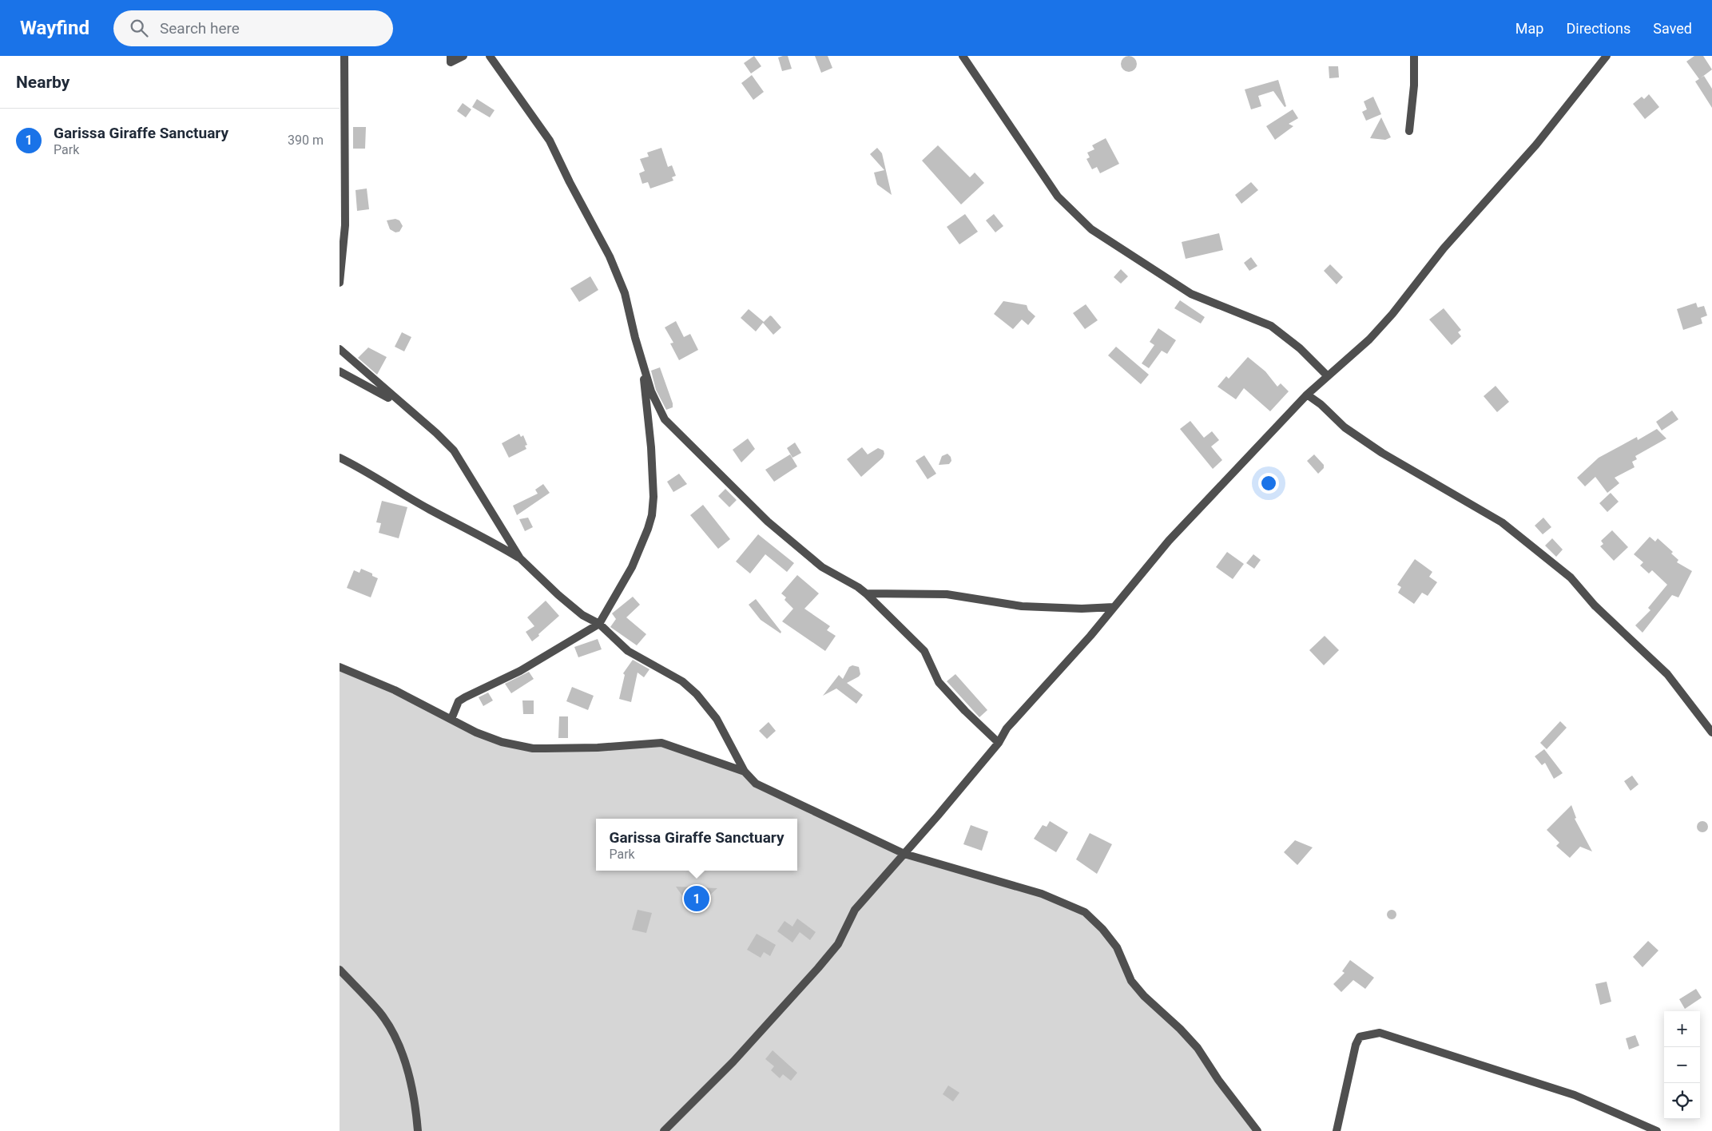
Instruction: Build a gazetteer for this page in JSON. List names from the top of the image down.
{
  "page": {
    "header": "Wayfind",
    "search": "Search here",
    "nav": ["Map", "Directions", "Saved"],
    "heading": "Nearby",
    "list": [
      {
        "mark": "1",
        "name": "Garissa Giraffe Sanctuary",
        "note": "Park",
        "value": "390 m"
      }
    ],
    "popup": ["Garissa Giraffe Sanctuary", "Park"],
    "pins": "1",
    "map_buttons": ["+", "−"]
  }
}
